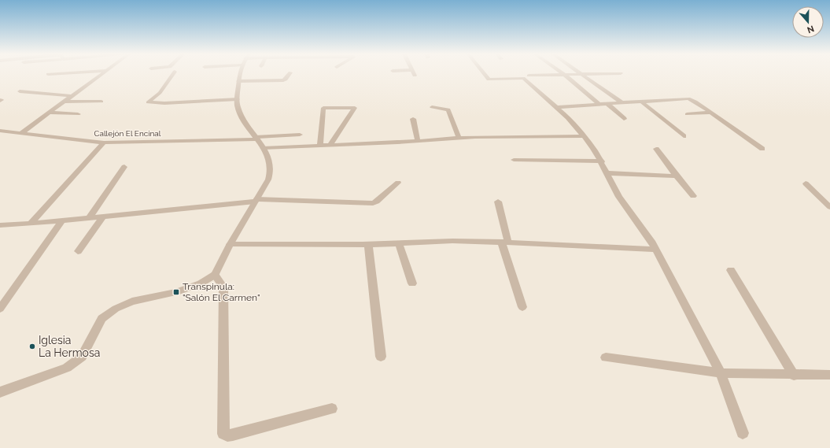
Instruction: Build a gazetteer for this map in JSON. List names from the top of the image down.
{
  "streets": {
    "street": ["Callejón El Encinal"]
  },
  "places": {
    "transit": ["Transpinula: \"Salón El Carmen\""],
    "other": ["Iglesia La Hermosa"]
  },
  "north": "bottom"
}
